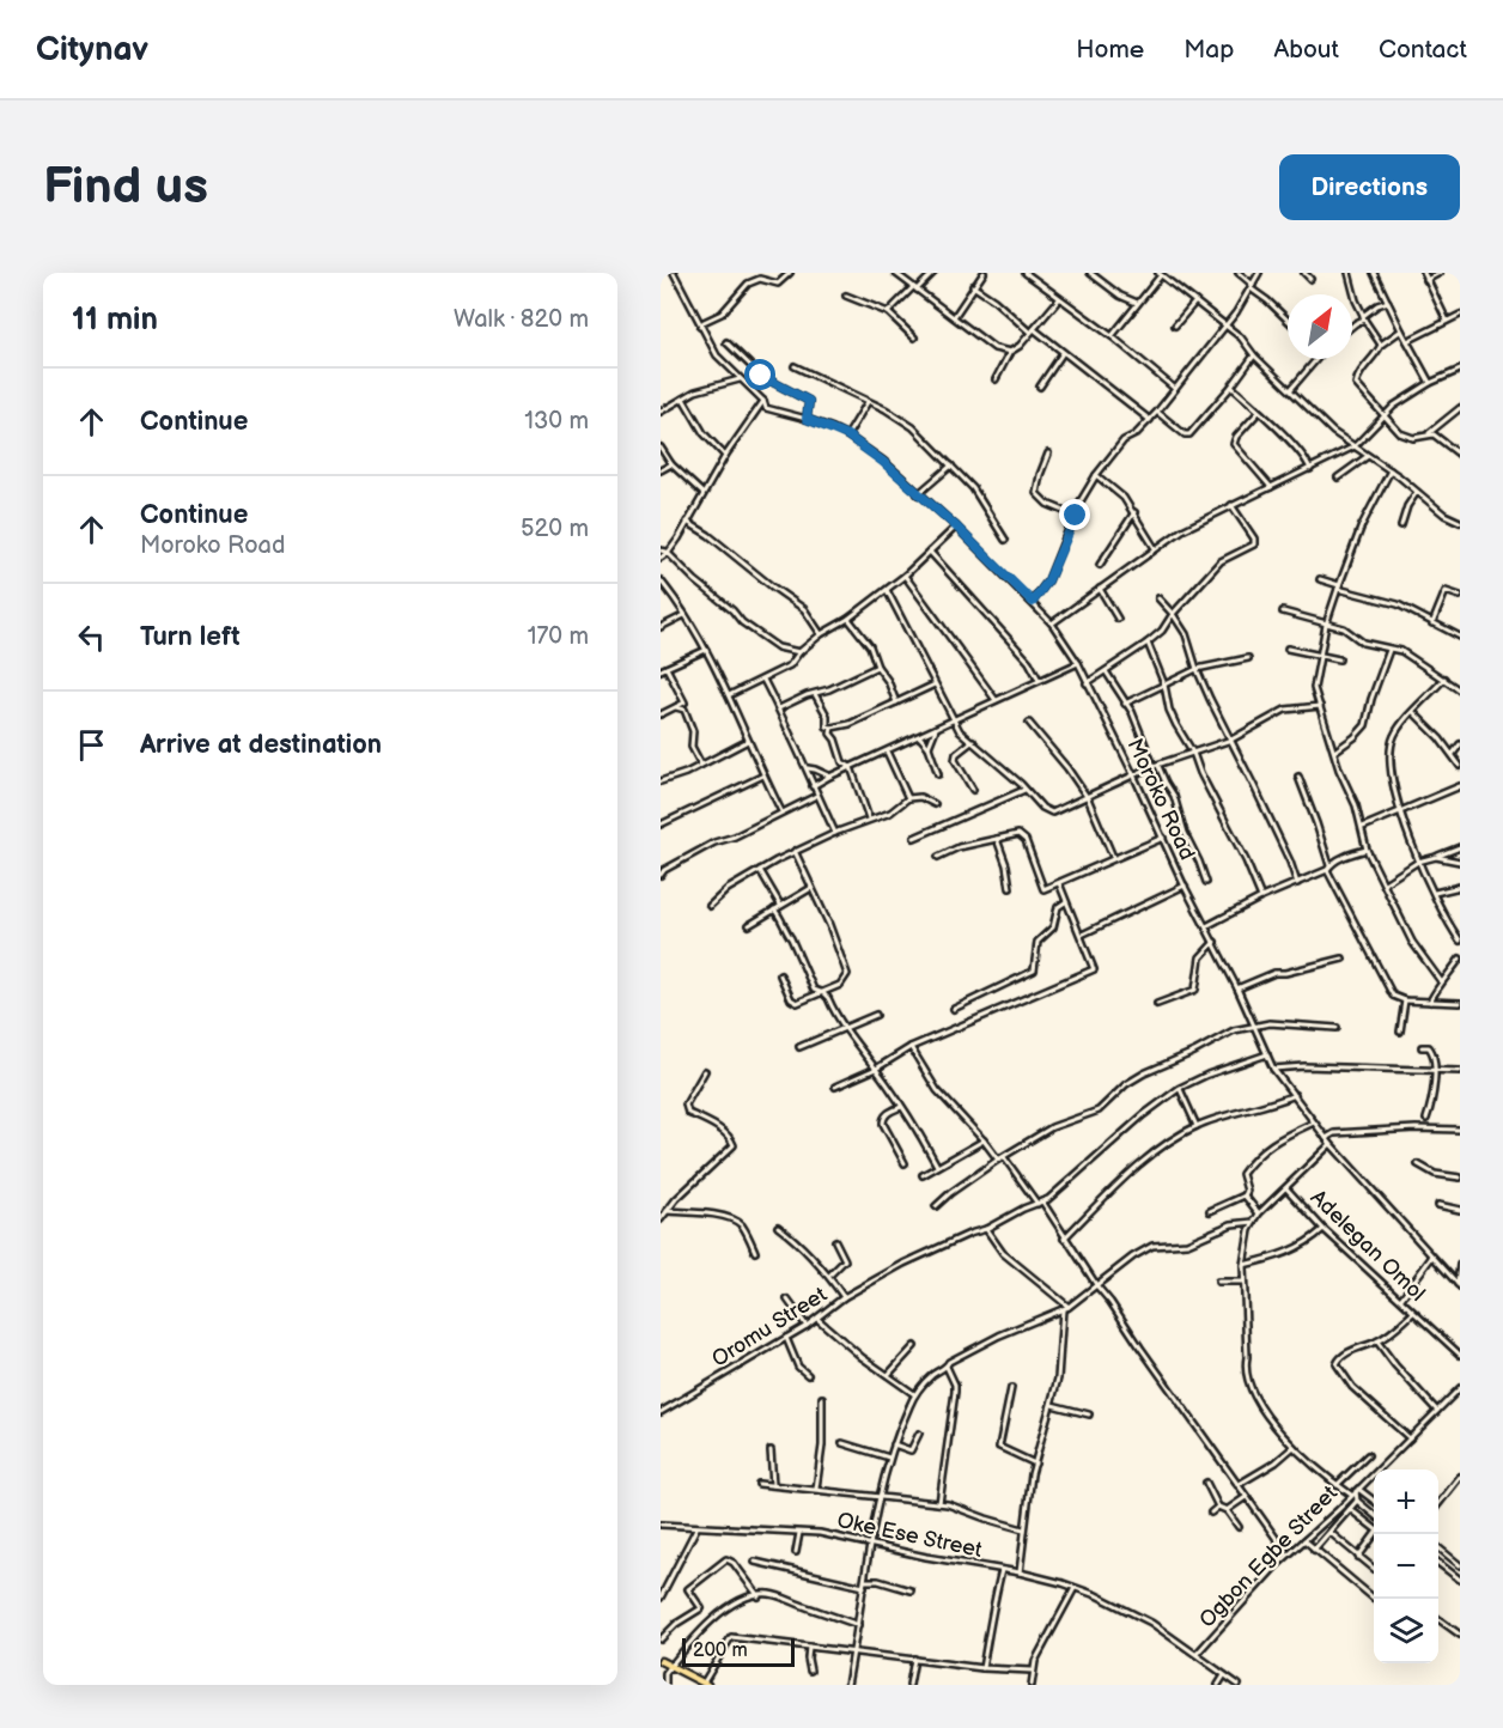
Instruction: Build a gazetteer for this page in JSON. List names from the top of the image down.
{
  "streets": {
    "street": [
      "Moroko Road",
      "Adelegan Omol",
      "Oromu Street",
      "Oke Ese Street",
      "Ogbon Egbe Street"
    ]
  },
  "crossings": [
    ["Moroko Road", "Oromu Street"],
    ["Oke Ese Street", "Ogbon Egbe Street"]
  ],
  "scale_bar": "200 m",
  "north": "top right",
  "page": {
    "header": "Citynav",
    "nav": [
      "Home",
      "Map",
      "About",
      "Contact"
    ],
    "buttons": "Directions",
    "title": "Find us",
    "heading": ["11 min", "Walk · 820 m"],
    "list": [
      ["Continue", "130 m"],
      ["Continue", "Moroko Road", "520 m"],
      ["Turn left", "170 m"],
      "Arrive at destination"
    ],
    "map_buttons": ["+", "−"],
    "scale": "200 m"
  }
}
